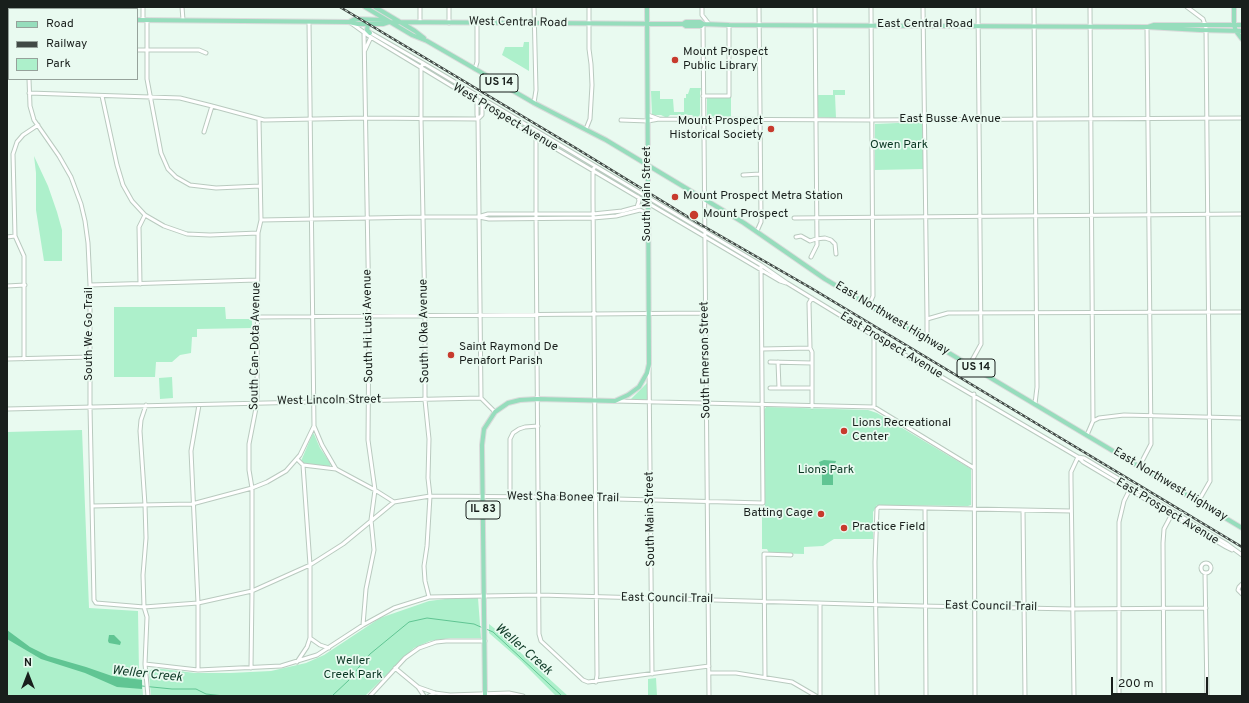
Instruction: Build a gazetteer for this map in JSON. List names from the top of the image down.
{
  "streets": {
    "main road": [
      "West Central Road",
      "East Central Road",
      "US 14",
      "South Main Street",
      "East Northwest Highway",
      "IL 83"
    ],
    "street": [
      "West Prospect Avenue",
      "East Busse Avenue",
      "South Hi Lusi Avenue",
      "South I Oka Avenue",
      "South We Go Trail",
      "South Can-Dota Avenue",
      "East Prospect Avenue",
      "South Emerson Street",
      "West Lincoln Street",
      "West Sha Bonee Trail",
      "East Council Trail"
    ]
  },
  "crossings": [
    ["West Central Road", "East Central Road"],
    ["West Central Road", "US 14"],
    ["West Central Road", "West Prospect Avenue"],
    ["West Central Road", "South Main Street"],
    ["West Central Road", "IL 83"],
    ["East Central Road", "South Main Street"],
    ["East Central Road", "South Emerson Street"],
    ["East Central Road", "IL 83"],
    ["US 14", "South Main Street"],
    ["US 14", "East Northwest Highway"],
    ["West Prospect Avenue", "South Main Street"],
    ["West Prospect Avenue", "South Hi Lusi Avenue"],
    ["West Prospect Avenue", "South I Oka Avenue"],
    ["West Prospect Avenue", "East Prospect Avenue"],
    ["East Busse Avenue", "South Main Street"],
    ["East Busse Avenue", "South Emerson Street"],
    ["South Main Street", "East Northwest Highway"],
    ["South Main Street", "East Prospect Avenue"],
    ["South Main Street", "West Sha Bonee Trail"],
    ["South Main Street", "IL 83"],
    ["South Main Street", "East Council Trail"],
    ["East Northwest Highway", "South Emerson Street"],
    ["South Hi Lusi Avenue", "West Lincoln Street"],
    ["South Hi Lusi Avenue", "West Sha Bonee Trail"],
    ["South Hi Lusi Avenue", "East Council Trail"],
    ["South I Oka Avenue", "West Lincoln Street"],
    ["South I Oka Avenue", "West Sha Bonee Trail"],
    ["South I Oka Avenue", "East Council Trail"],
    ["South We Go Trail", "West Lincoln Street"],
    ["South We Go Trail", "West Sha Bonee Trail"],
    ["South Can-Dota Avenue", "West Lincoln Street"],
    ["South Can-Dota Avenue", "West Sha Bonee Trail"],
    ["South Can-Dota Avenue", "East Council Trail"],
    ["East Prospect Avenue", "South Emerson Street"],
    ["South Emerson Street", "West Sha Bonee Trail"],
    ["South Emerson Street", "East Council Trail"],
    ["West Sha Bonee Trail", "IL 83"],
    ["IL 83", "East Council Trail"]
  ],
  "water": ["Weller Creek"],
  "parks": ["Owen Park", "Lions Park", "Weller Creek Park"],
  "places": [
    "Mount Prospect Public Library",
    "Mount Prospect Historical Society",
    "Mount Prospect Metra Station",
    "Mount Prospect",
    "Saint Raymond De Penafort Parish",
    "Lions Recreational Center",
    "Batting Cage",
    "Practice Field"
  ],
  "legend": ["Road", "Railway", "Park"],
  "scale_bar": "200 m",
  "north": "top"
}
